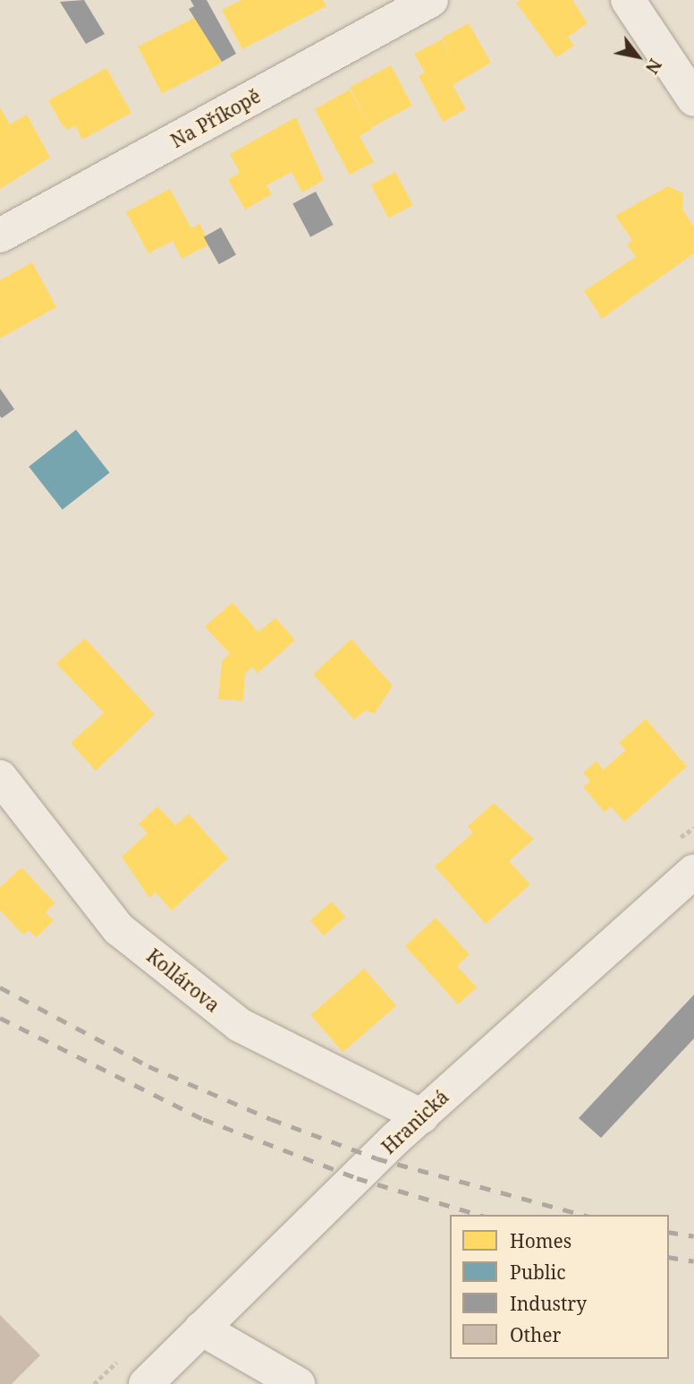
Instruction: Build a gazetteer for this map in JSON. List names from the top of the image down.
{
  "streets": {
    "street": ["Na Příkopě", "Kollárova", "Hranická"]
  },
  "crossings": [
    ["Kollárova", "Hranická"]
  ],
  "legend": [
    "Homes",
    "Public",
    "Industry",
    "Other"
  ],
  "north": "bottom right"
}
